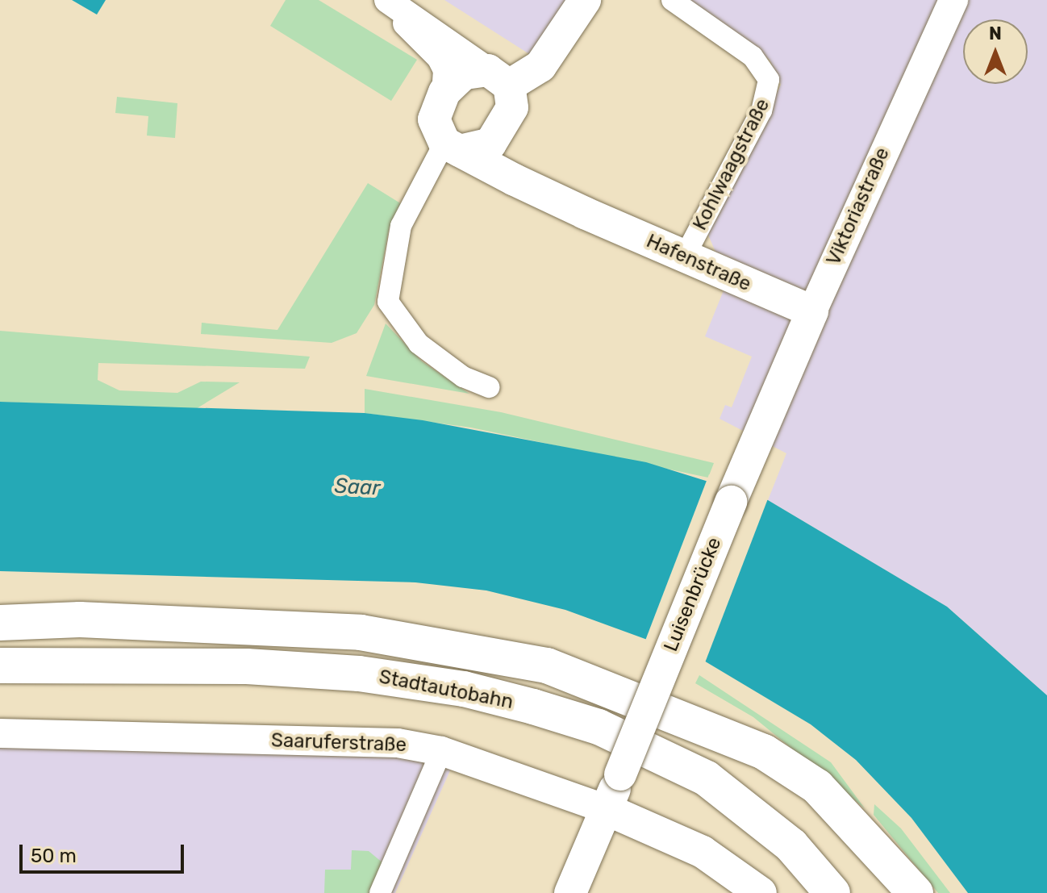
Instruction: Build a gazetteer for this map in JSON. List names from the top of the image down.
{
  "streets": {
    "highway": ["Stadtautobahn"],
    "main road": [
      "Viktoriastraße",
      "Hafenstraße",
      "Luisenbrücke",
      "Saaruferstraße"
    ],
    "street": ["Kohlwaagstraße"]
  },
  "crossings": [
    ["Kohlwaagstraße", "Hafenstraße"],
    ["Viktoriastraße", "Hafenstraße"],
    ["Viktoriastraße", "Luisenbrücke"],
    ["Luisenbrücke", "Saaruferstraße"]
  ],
  "water": ["Saar"],
  "scale_bar": "50 m",
  "north": "top"
}
